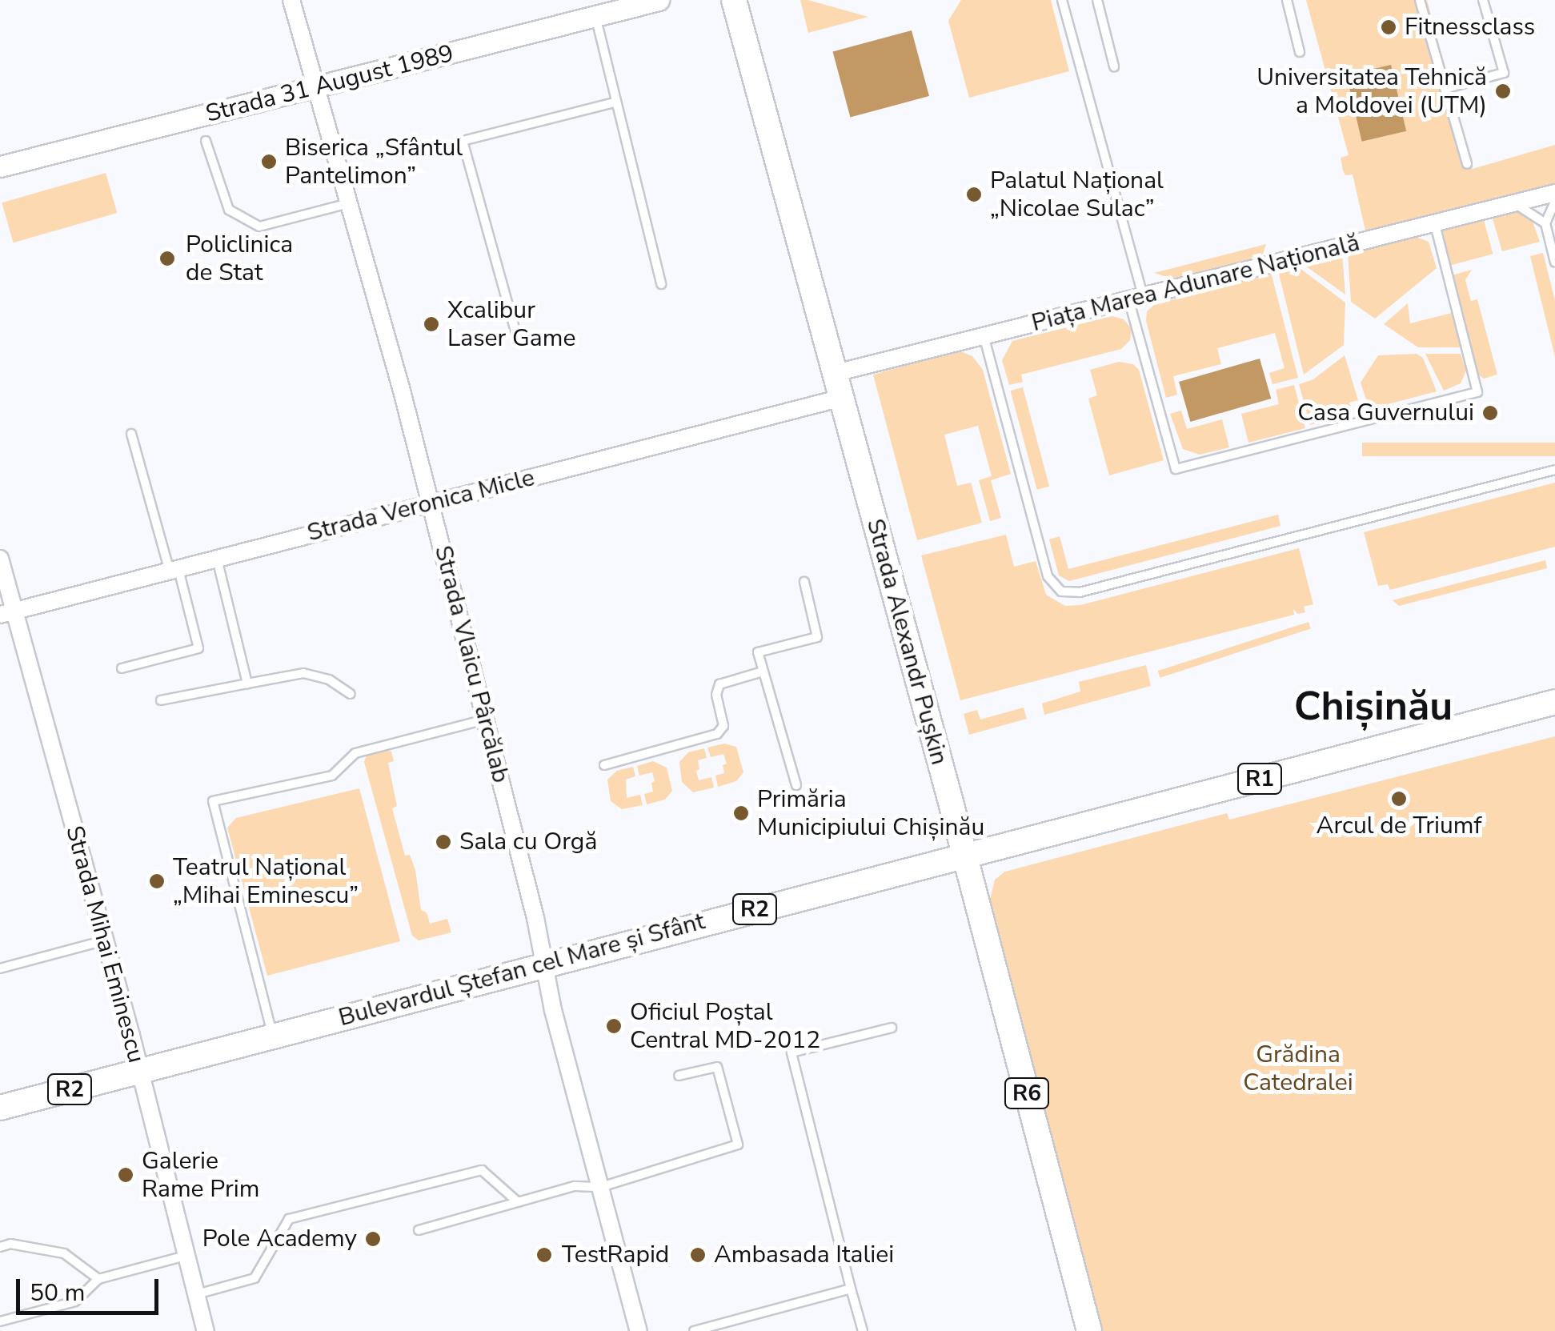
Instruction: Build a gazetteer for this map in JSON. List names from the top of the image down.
{
  "streets": {
    "main road": [
      "Strada Alexandr Pușkin",
      "R1",
      "R2",
      "Bulevardul Ștefan cel Mare și Sfânt",
      "R6"
    ],
    "street": [
      "Strada 31 August 1989",
      "Piața Marea Adunare Națională",
      "Strada Veronica Micle",
      "Strada Vlaicu Pârcălab",
      "Strada Mihai Eminescu"
    ]
  },
  "crossings": [
    ["Strada 31 August 1989", "Strada Vlaicu Pârcălab"],
    ["Piața Marea Adunare Națională", "Strada Alexandr Pușkin"],
    ["Strada Veronica Micle", "Strada Alexandr Pușkin"],
    ["Strada Veronica Micle", "Strada Vlaicu Pârcălab"],
    ["Strada Veronica Micle", "Strada Mihai Eminescu"],
    ["Strada Alexandr Pușkin", "Bulevardul Ștefan cel Mare și Sfânt"],
    ["Strada Vlaicu Pârcălab", "Bulevardul Ștefan cel Mare și Sfânt"],
    ["Strada Mihai Eminescu", "Bulevardul Ștefan cel Mare și Sfânt"]
  ],
  "districts": ["Chișinău"],
  "parks": ["Grădina Catedralei"],
  "places": [
    "Fitnessclass",
    "Universitatea Tehnică a Moldovei (UTM)",
    "Biserica „Sfântul Pantelimon”",
    "Palatul Național „Nicolae Sulac”",
    "Policlinica de Stat",
    "Xcalibur Laser Game",
    "Casa Guvernului",
    "Arcul de Triumf",
    "Primăria Municipiului Chișinău",
    "Sala cu Orgă",
    "Teatrul Național „Mihai Eminescu”",
    "Oficiul Poștal Central MD-2012",
    "Galerie Rame Prim",
    "Pole Academy",
    "TestRapid",
    "Ambasada Italiei"
  ],
  "scale_bar": "50 m"
}
